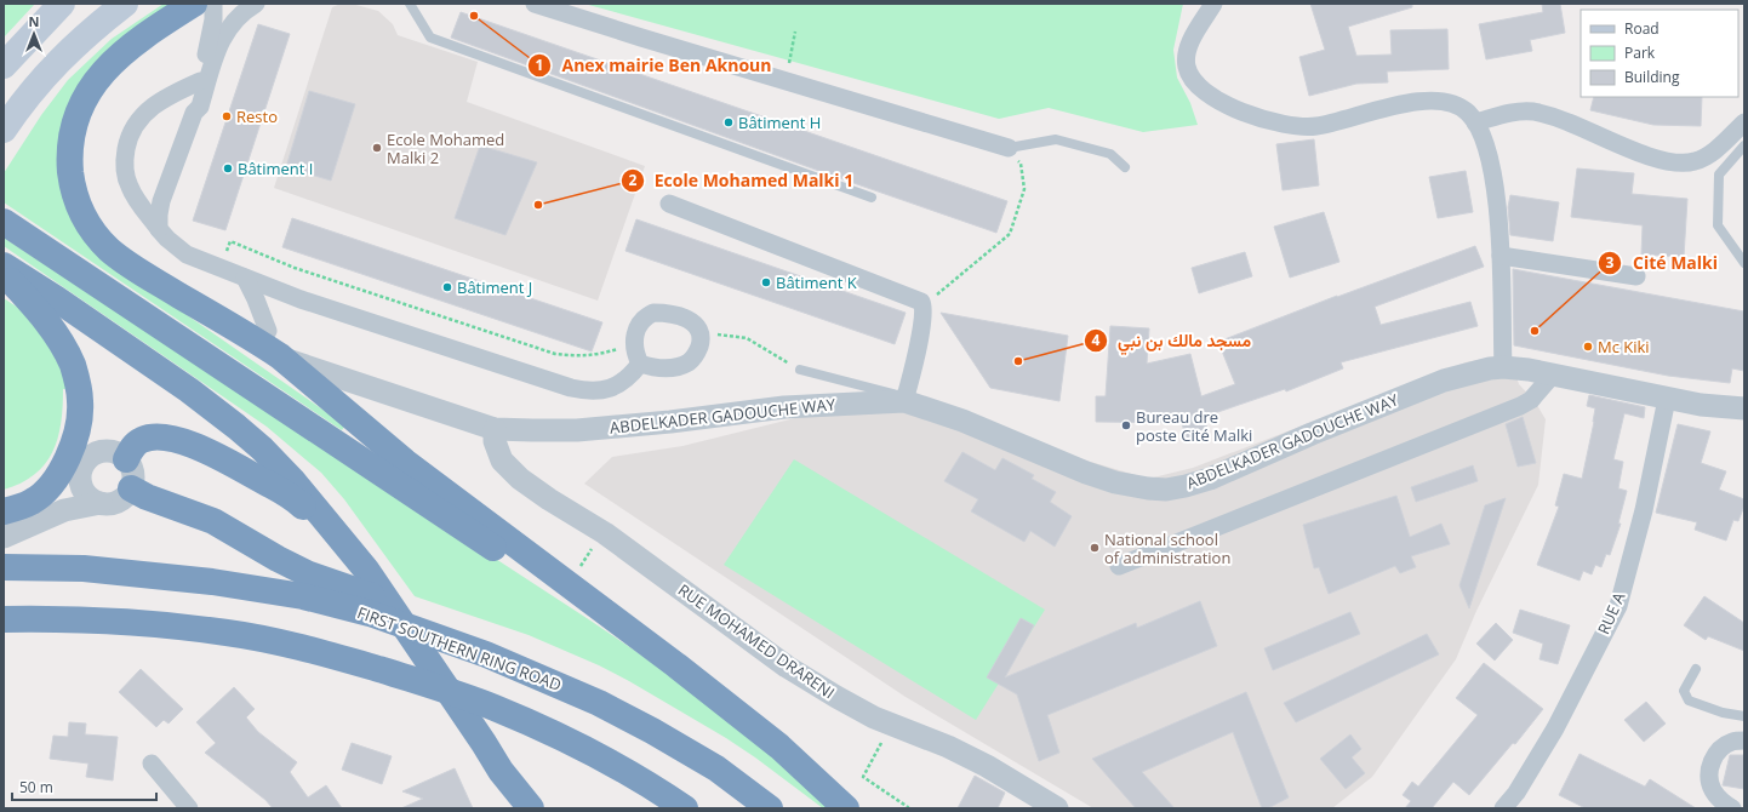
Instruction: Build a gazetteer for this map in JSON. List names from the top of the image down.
{
  "streets": {
    "highway": ["FIRST SOUTHERN RING ROAD"],
    "street": ["ABDELKADER GADOUCHE WAY", "RUE A", "RUE MOHAMED DRARENI"]
  },
  "crossings": [
    ["ABDELKADER GADOUCHE WAY", "RUE A"],
    ["ABDELKADER GADOUCHE WAY", "RUE MOHAMED DRARENI"]
  ],
  "places": [
    "Anex mairie Ben Aknoun",
    "Resto",
    "Bâtiment H",
    "Ecole Mohamed Malki 2",
    "Bâtiment I",
    "Ecole Mohamed Malki 1",
    "Bâtiment K",
    "Bâtiment J",
    "Cité Malki",
    "Mc Kiki",
    "مسجد مالك بن نبي",
    "Bureau dre poste Cité Malki",
    "National school of administration"
  ],
  "legend": ["Road", "Park", "Building"],
  "scale_bar": "50 m",
  "north": "top"
}
